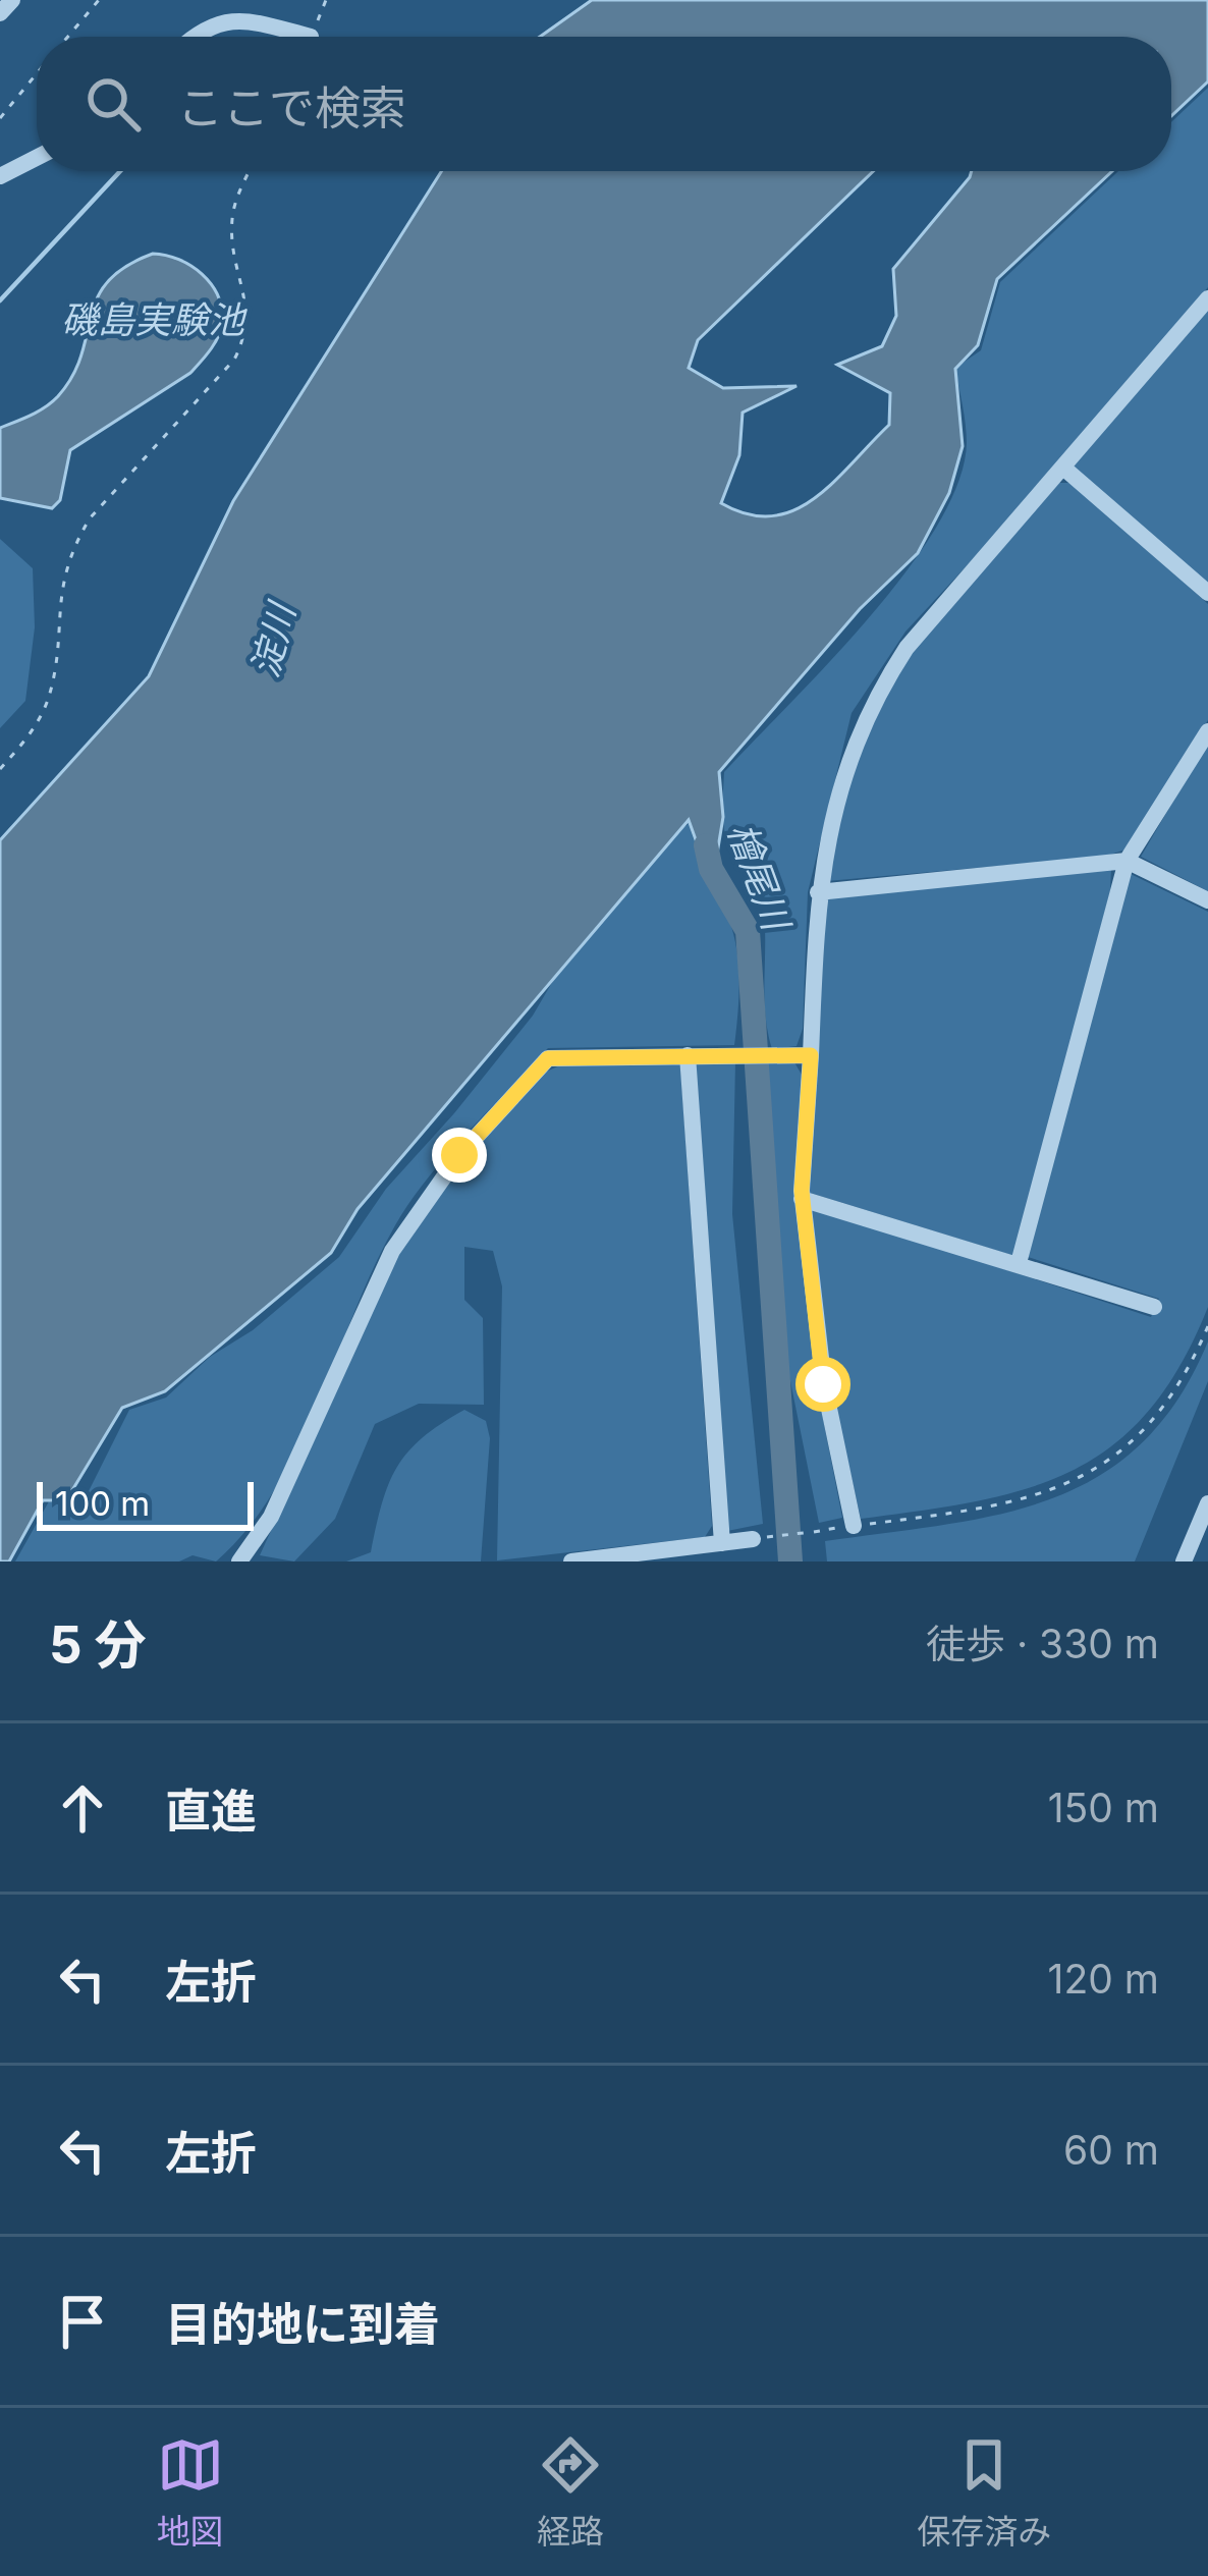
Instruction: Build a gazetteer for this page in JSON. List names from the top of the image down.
{
  "water": ["磯島実験池", "淀川", "檜尾川"],
  "scale_bar": "100 m",
  "page": {
    "search": "ここで検索",
    "scale": "100 m",
    "heading": ["5 分", "徒歩 · 330 m"],
    "list": [
      ["直進", "150 m"],
      ["左折", "120 m"],
      ["左折", "60 m"],
      "目的地に到着"
    ],
    "nav": ["地図", "経路", "保存済み"]
  }
}
